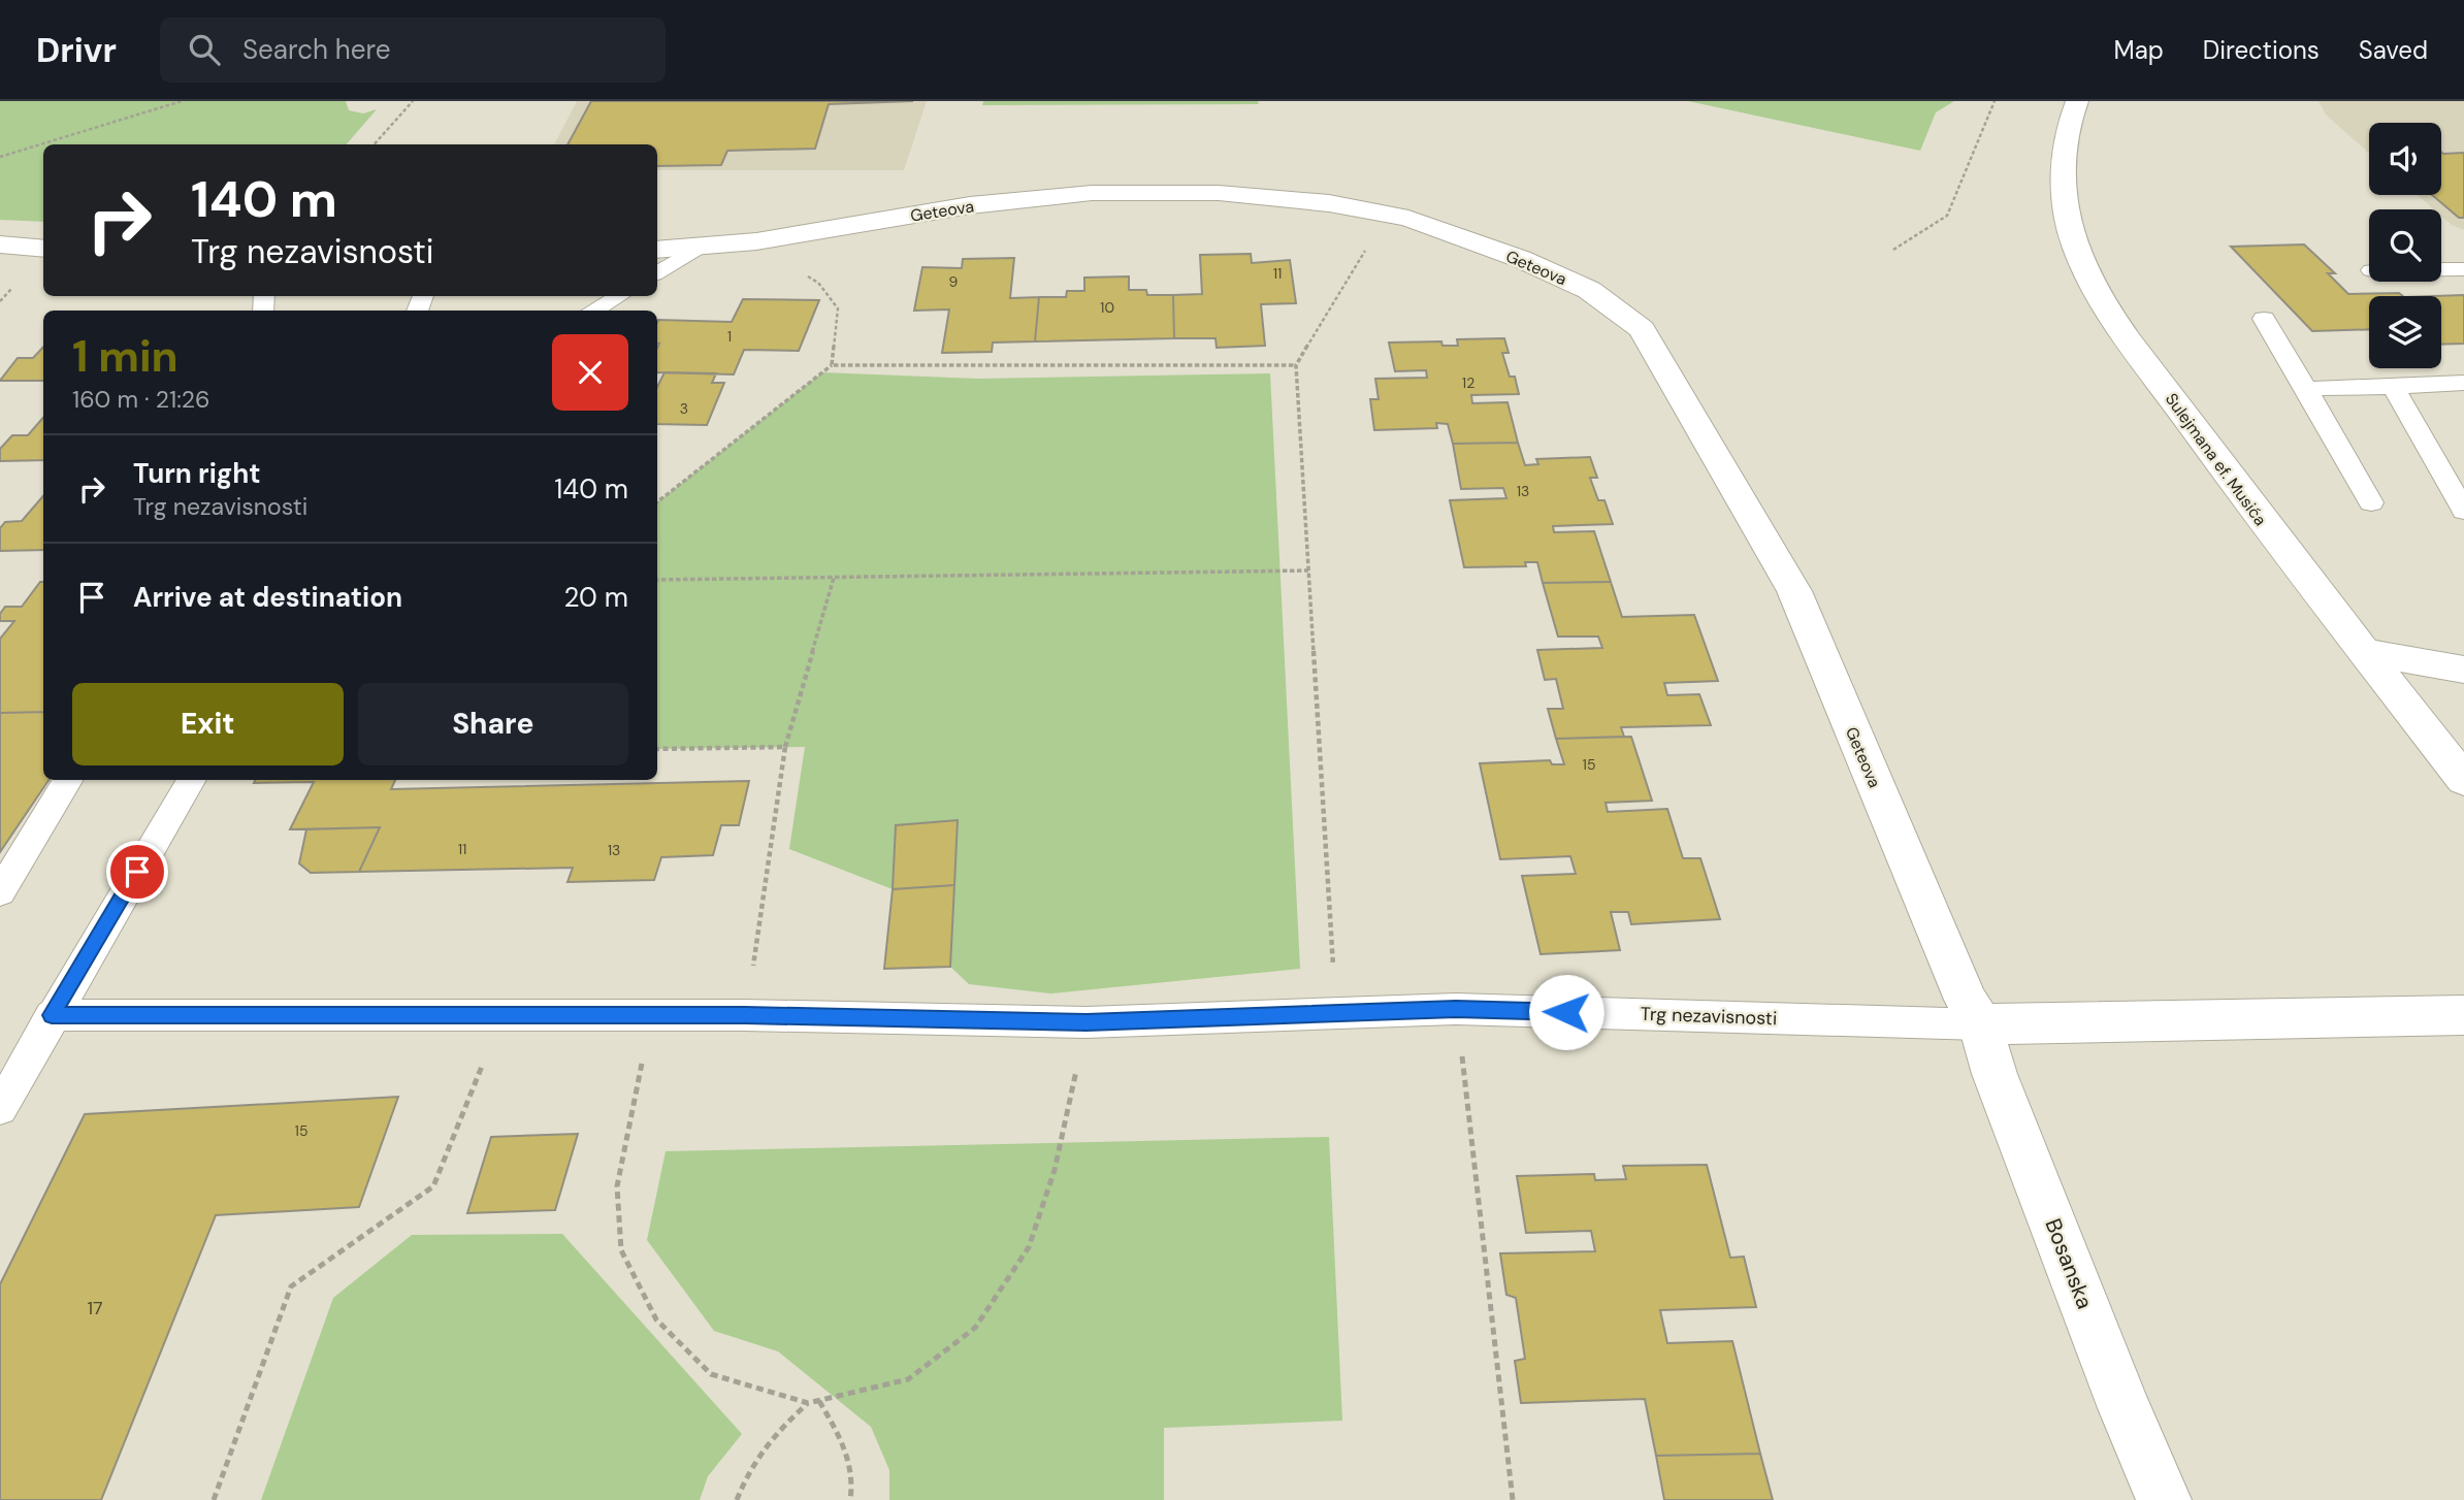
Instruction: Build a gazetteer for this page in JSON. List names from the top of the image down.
{
  "streets": {
    "street": ["Geteova", "Sulejmana ef. Musića", "Bosanska"],
    "lane": ["Trg nezavisnosti"]
  },
  "crossings": [
    ["Geteova", "Trg nezavisnosti"],
    ["Geteova", "Bosanska"],
    ["Trg nezavisnosti", "Bosanska"]
  ],
  "house_numbers": [
    "11",
    "9",
    "10",
    "1",
    "12",
    "3",
    "13",
    "15",
    "11",
    "13",
    "15",
    "17"
  ],
  "page": {
    "header": "Drivr",
    "search": "Search here",
    "nav": ["Map", "Directions", "Saved"],
    "turn": ["140 m", "Trg nezavisnosti"],
    "heading": ["1 min", "160 m · 21:26"],
    "list": [
      {
        "name": "Turn right",
        "note": "Trg nezavisnosti",
        "value": "140 m"
      },
      {
        "name": "Arrive at destination",
        "value": "20 m"
      }
    ],
    "buttons": ["Exit", "Share"]
  }
}
